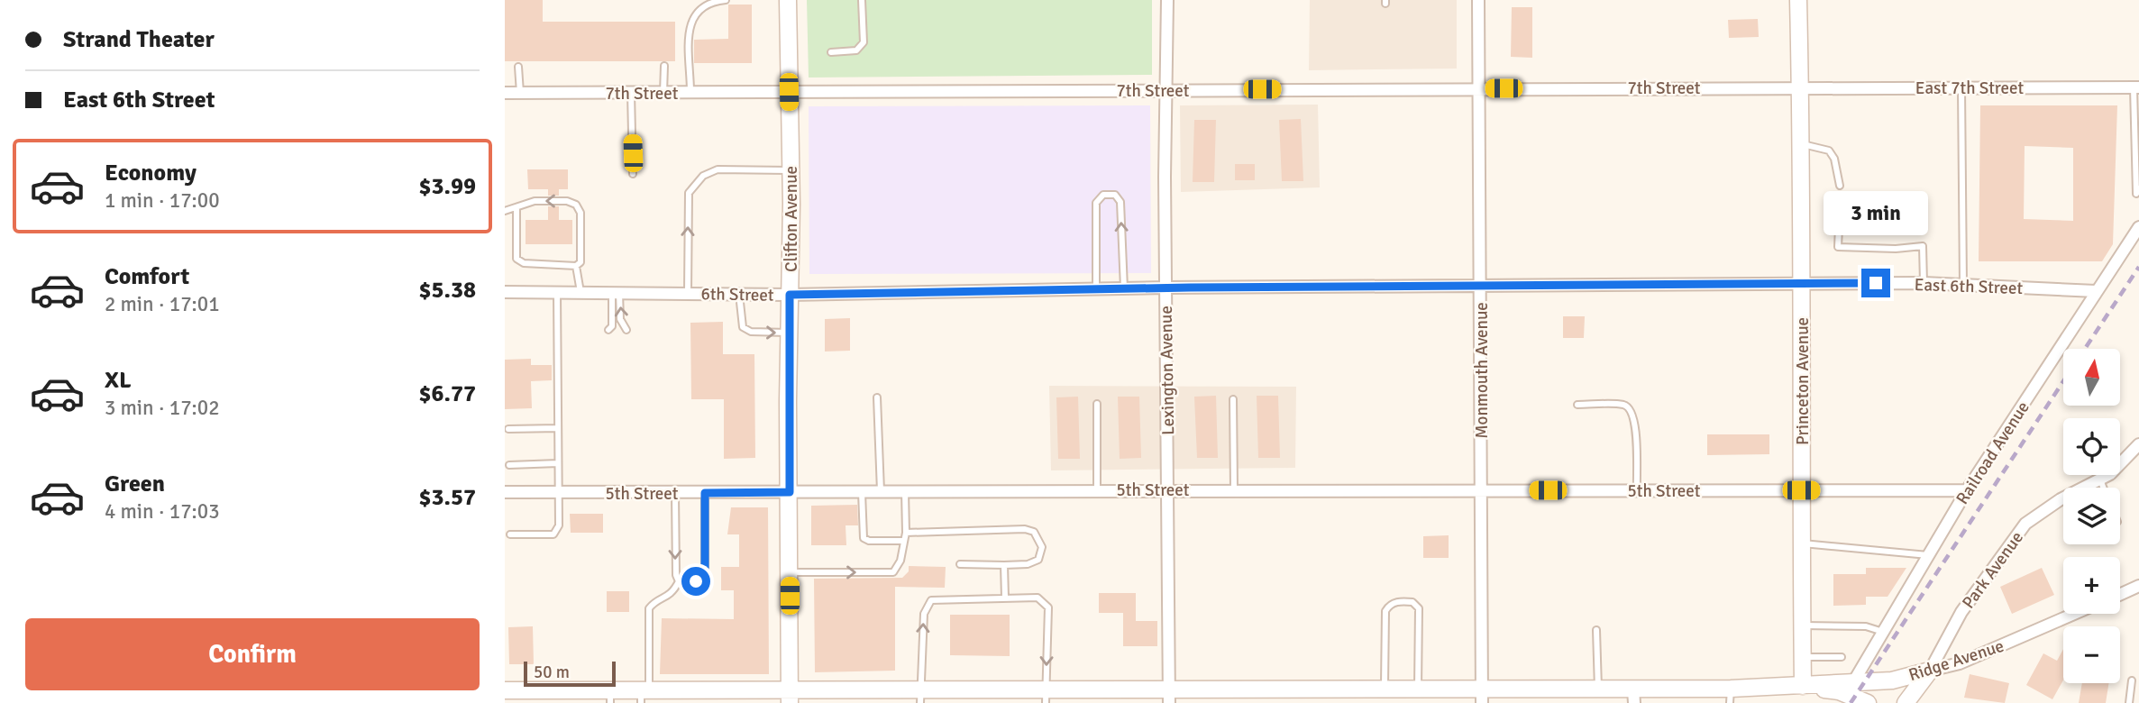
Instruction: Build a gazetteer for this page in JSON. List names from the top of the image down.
{
  "streets": {
    "street": [
      "7th Street",
      "East 7th Street",
      "Clifton Avenue",
      "East 6th Street",
      "6th Street",
      "Lexington Avenue",
      "Monmouth Avenue",
      "Princeton Avenue",
      "Railroad Avenue",
      "5th Street",
      "Park Avenue",
      "Ridge Avenue"
    ]
  },
  "crossings": [
    ["7th Street", "East 7th Street"],
    ["7th Street", "Clifton Avenue"],
    ["7th Street", "Lexington Avenue"],
    ["7th Street", "Monmouth Avenue"],
    ["7th Street", "Princeton Avenue"],
    ["East 7th Street", "Princeton Avenue"],
    ["Clifton Avenue", "6th Street"],
    ["Clifton Avenue", "5th Street"],
    ["East 6th Street", "6th Street"],
    ["East 6th Street", "Princeton Avenue"],
    ["East 6th Street", "Railroad Avenue"],
    ["6th Street", "Lexington Avenue"],
    ["6th Street", "Monmouth Avenue"],
    ["6th Street", "Princeton Avenue"],
    ["Lexington Avenue", "5th Street"],
    ["Monmouth Avenue", "5th Street"],
    ["Princeton Avenue", "5th Street"],
    ["Princeton Avenue", "Ridge Avenue"],
    ["Railroad Avenue", "5th Street"],
    ["Railroad Avenue", "Ridge Avenue"],
    ["Park Avenue", "Ridge Avenue"]
  ],
  "scale_bar": "50 m",
  "north": "top",
  "page": {
    "banner": ["Strand Theater", "East 6th Street"],
    "list": [
      {
        "name": "Economy",
        "note": "1 min · 17:00",
        "value": "$3.99"
      },
      {
        "name": "Comfort",
        "note": "2 min · 17:01",
        "value": "$5.38"
      },
      {
        "name": "XL",
        "note": "3 min · 17:02",
        "value": "$6.77"
      },
      {
        "name": "Green",
        "note": "4 min · 17:03",
        "value": "$3.57"
      }
    ],
    "bubble": "3 min",
    "map_buttons": ["+", "−"],
    "buttons": "Confirm",
    "scale": "50 m"
  }
}
